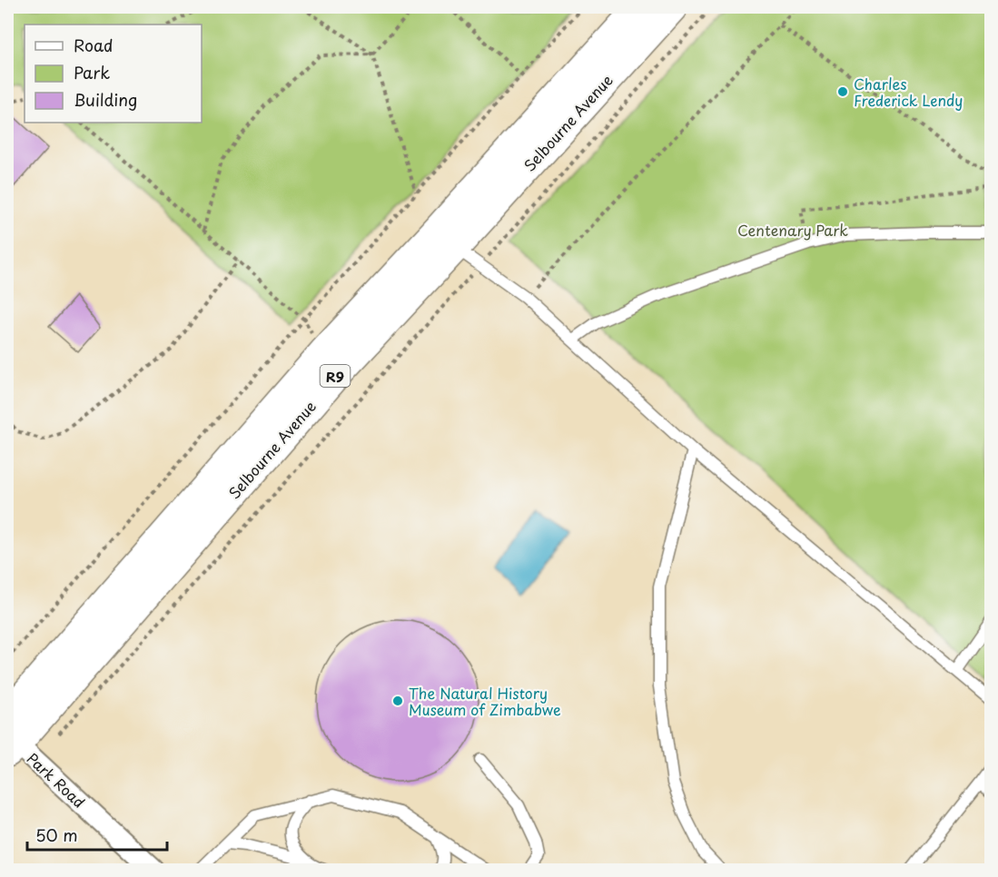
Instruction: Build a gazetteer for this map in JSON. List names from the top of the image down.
{
  "streets": {
    "highway": ["Selbourne Avenue", "R9"],
    "street": ["Park Road"]
  },
  "crossings": [
    ["Selbourne Avenue", "Park Road"]
  ],
  "parks": ["Centenary Park"],
  "places": ["Charles Frederick Lendy", "The Natural History Museum of Zimbabwe"],
  "legend": ["Road", "Park", "Building"],
  "scale_bar": "50 m"
}
